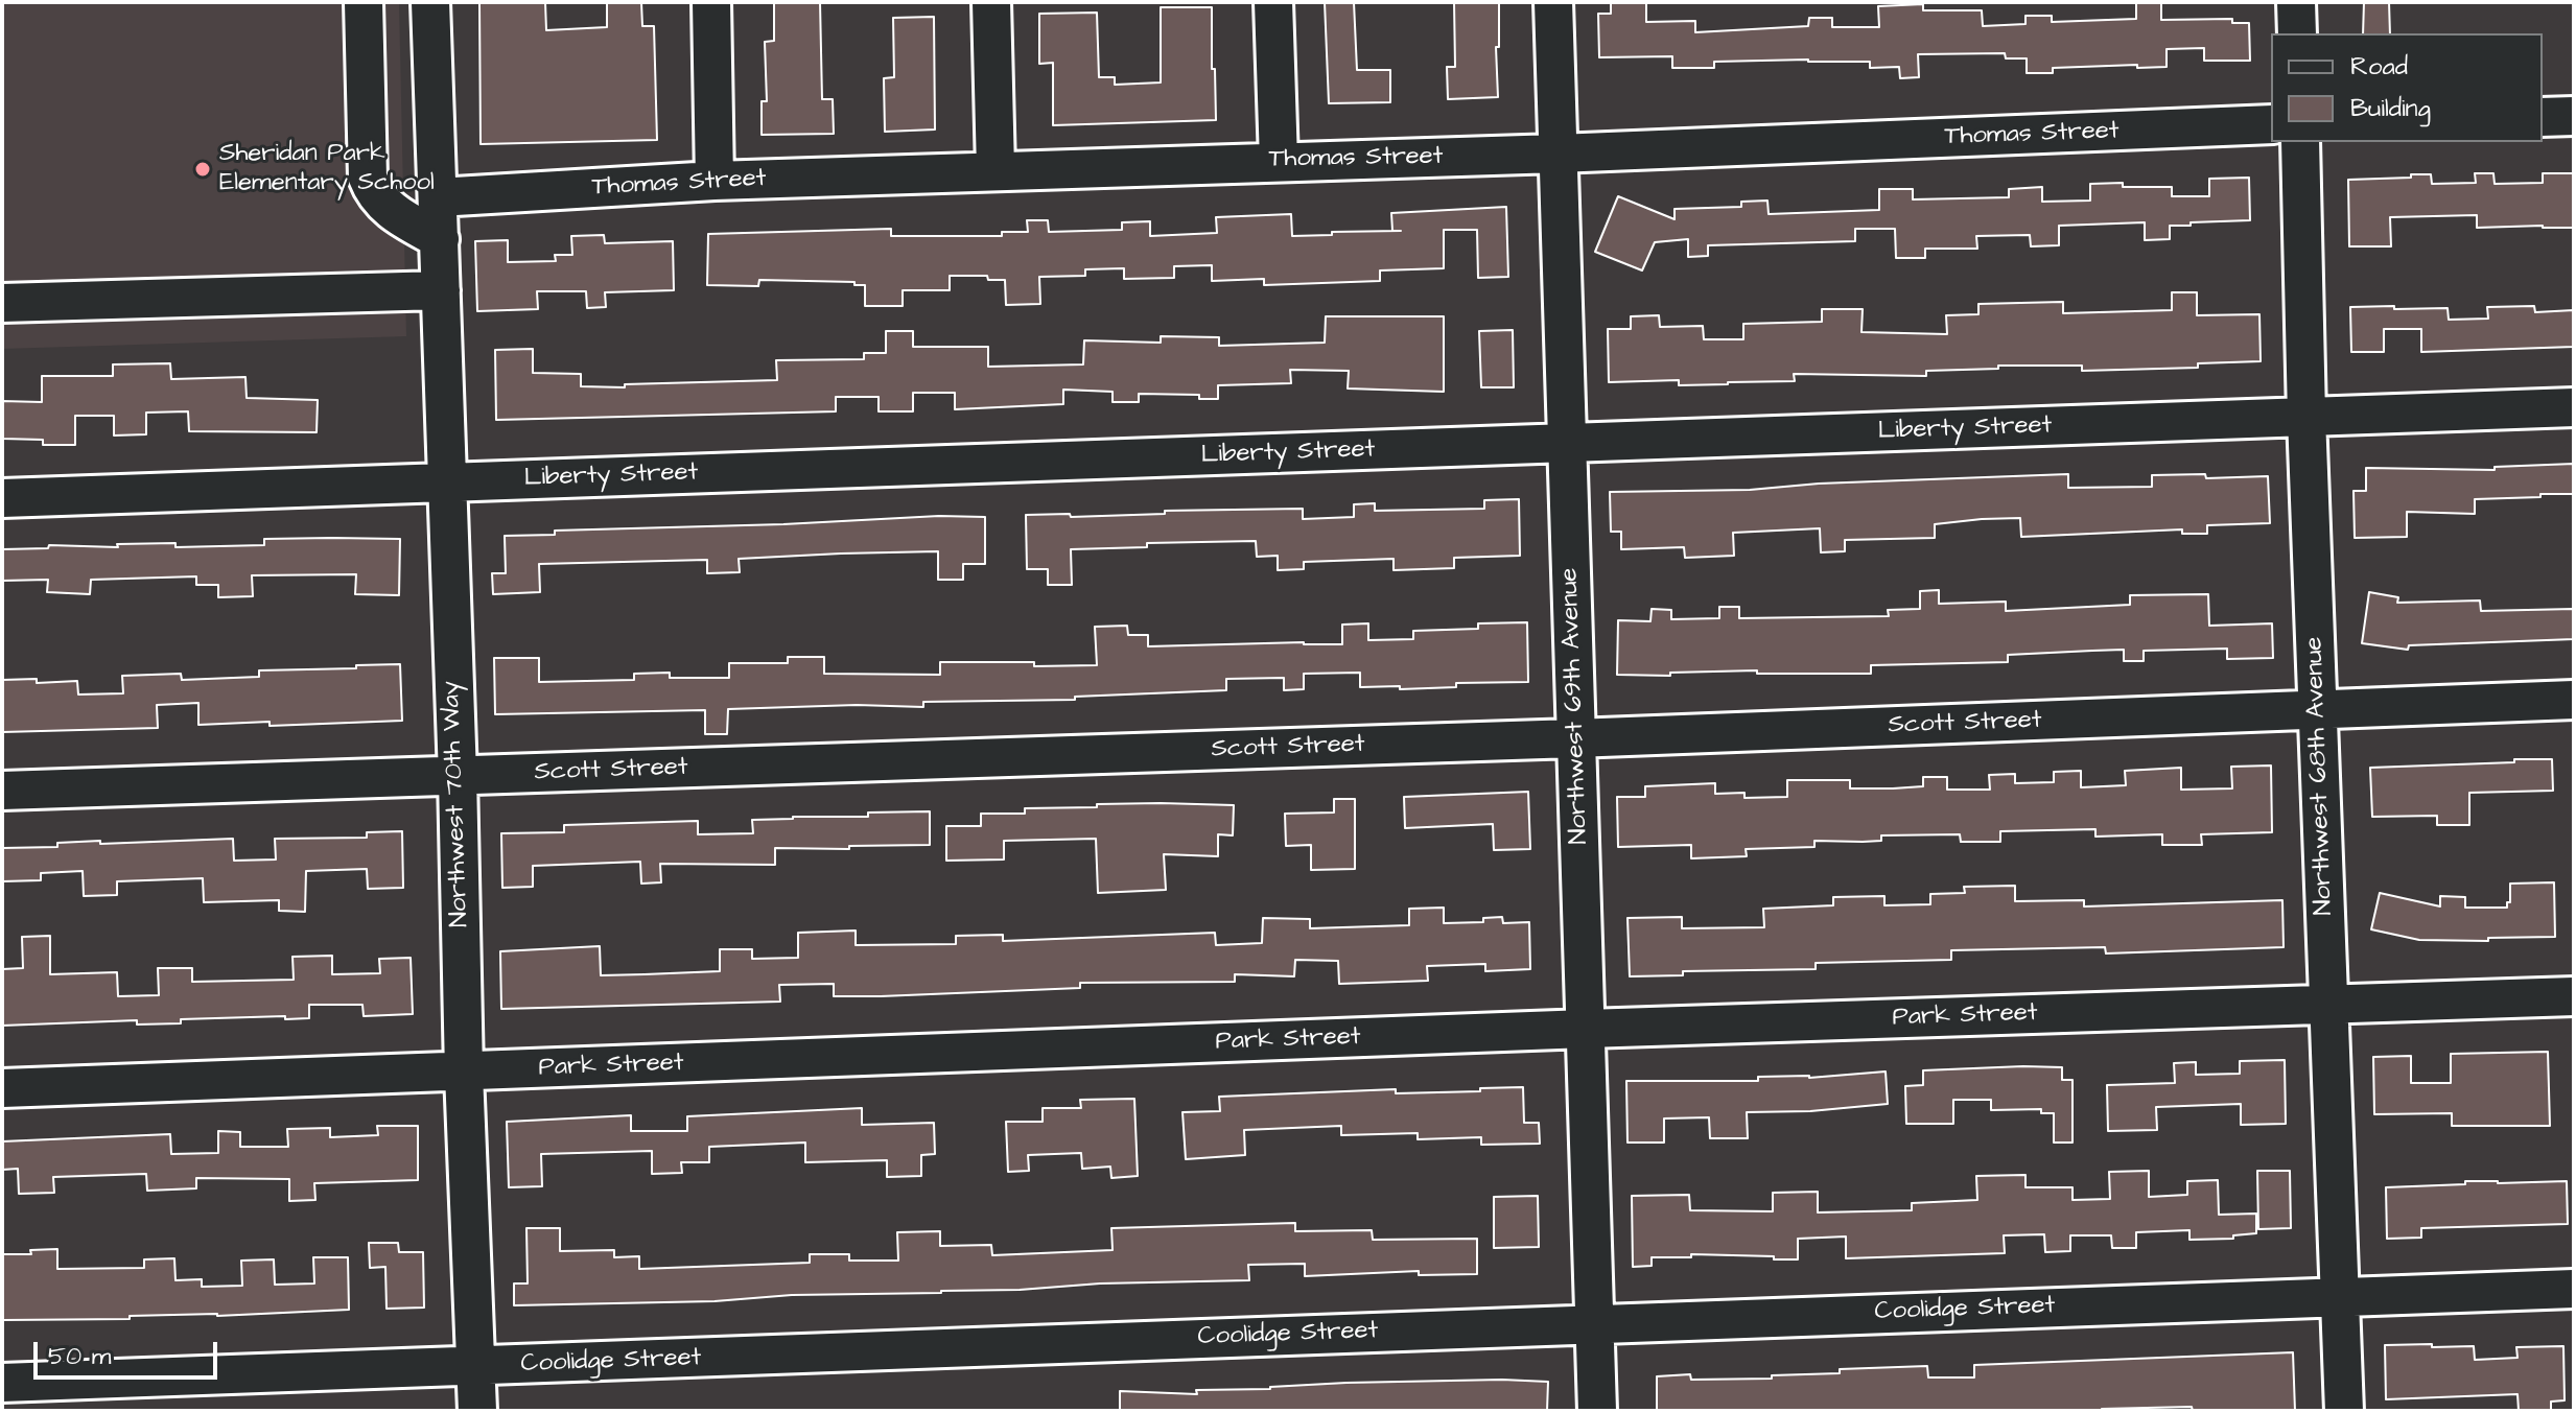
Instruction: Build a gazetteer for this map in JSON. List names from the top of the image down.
{
  "streets": {
    "street": [
      "Thomas Street",
      "Liberty Street",
      "Northwest 69th Avenue",
      "Scott Street",
      "Northwest 68th Avenue",
      "Northwest 70th Way",
      "Park Street",
      "Coolidge Street"
    ]
  },
  "crossings": [
    ["Thomas Street", "Northwest 69th Avenue"],
    ["Thomas Street", "Northwest 70th Way"],
    ["Liberty Street", "Northwest 69th Avenue"],
    ["Liberty Street", "Northwest 68th Avenue"],
    ["Liberty Street", "Northwest 70th Way"],
    ["Northwest 69th Avenue", "Scott Street"],
    ["Northwest 69th Avenue", "Park Street"],
    ["Northwest 69th Avenue", "Coolidge Street"],
    ["Scott Street", "Northwest 68th Avenue"],
    ["Scott Street", "Northwest 70th Way"],
    ["Northwest 68th Avenue", "Park Street"],
    ["Northwest 68th Avenue", "Coolidge Street"],
    ["Northwest 70th Way", "Park Street"],
    ["Northwest 70th Way", "Coolidge Street"]
  ],
  "places": ["Sheridan Park Elementary School"],
  "legend": ["Road", "Building"],
  "scale_bar": "50 m"
}
